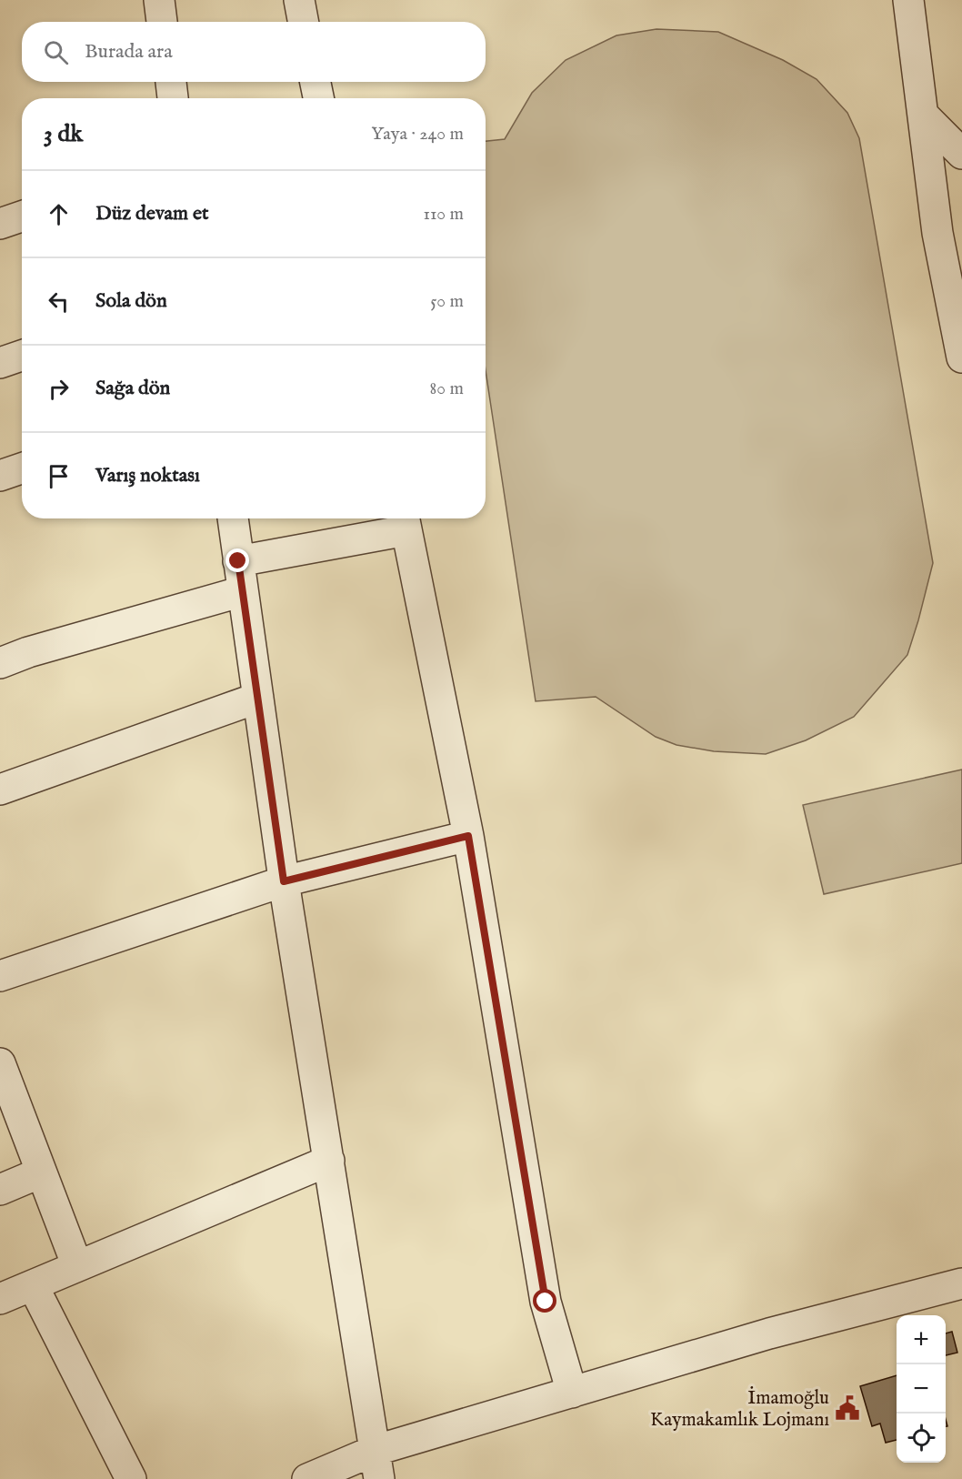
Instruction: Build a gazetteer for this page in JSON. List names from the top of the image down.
{
  "places": {
    "public building": ["İmamoğlu Kaymakamlık Lojmanı"]
  },
  "page": {
    "search": "Burada ara",
    "heading": ["3 dk", "Yaya · 240 m"],
    "list": [
      ["Düz devam et", "110 m"],
      ["Sola dön", "50 m"],
      ["Sağa dön", "80 m"],
      "Varış noktası"
    ],
    "map_buttons": ["+", "−"]
  }
}
